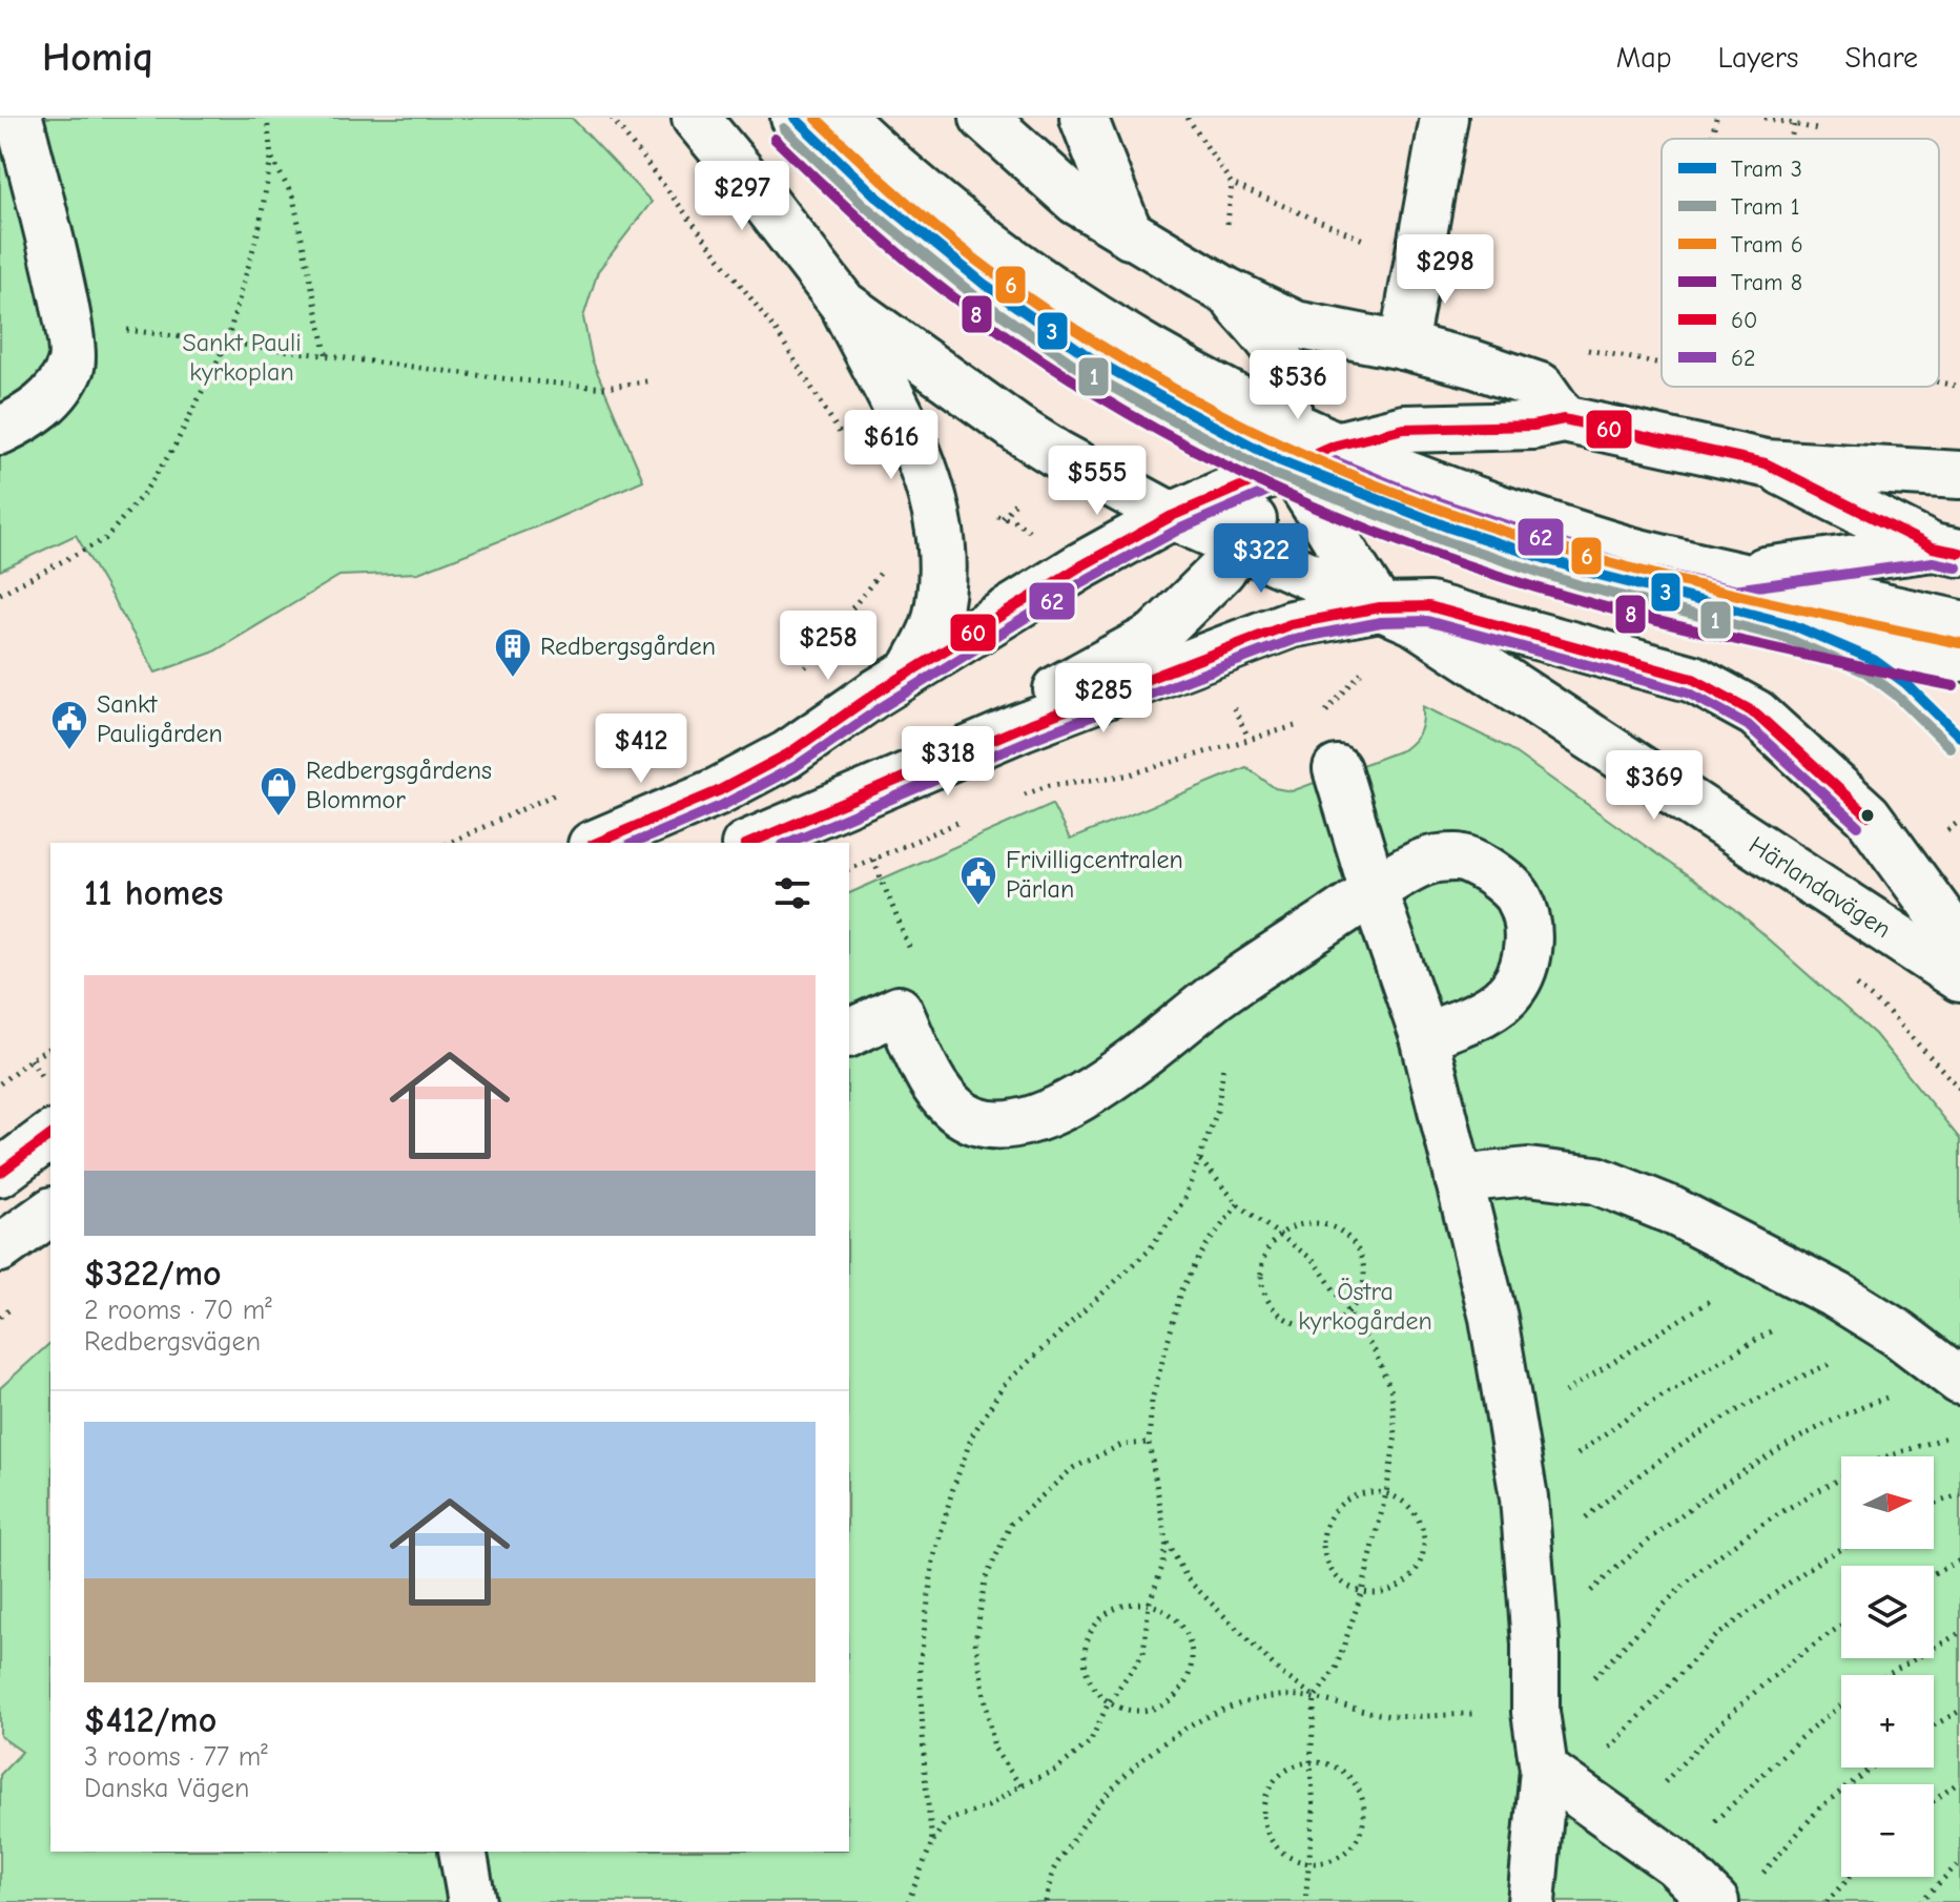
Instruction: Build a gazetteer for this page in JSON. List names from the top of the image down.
{
  "streets": {
    "street": ["Härlandavägen"]
  },
  "parks": ["Sankt Pauli kyrkoplan", "Östra kyrkogården"],
  "places": {
    "building": ["Redbergsgården"],
    "public building": ["Sankt Pauligården", "Frivilligcentralen Pärlan"],
    "shop": ["Redbergsgårdens Blommor"]
  },
  "lines": [
    "tram line 3",
    "tram line 6",
    "tram line 1",
    "tram line 8",
    "transit line 60",
    "transit line 62"
  ],
  "legend": [
    "Tram 3",
    "Tram 1",
    "Tram 6",
    "Tram 8",
    "60",
    "62"
  ],
  "north": "right",
  "page": {
    "header": "Homiq",
    "nav": ["Map", "Layers", "Share"],
    "price": [
      "$297",
      "$298",
      "$536",
      "$616",
      "$555",
      "$322",
      "$258",
      "$285",
      "$412",
      "$318",
      "$369"
    ],
    "heading": "11 homes",
    "list": [
      {
        "name": "$322/mo",
        "note": "2 rooms · 70 m² · Redbergsvägen"
      },
      {
        "name": "$412/mo",
        "note": "3 rooms · 77 m² · Danska Vägen"
      }
    ],
    "map_buttons": ["+", "−"]
  }
}
